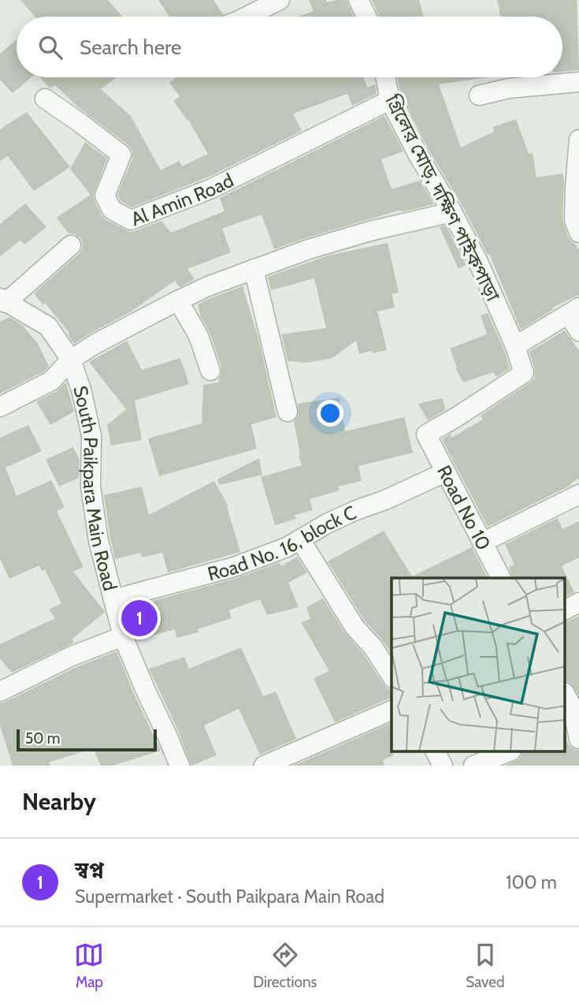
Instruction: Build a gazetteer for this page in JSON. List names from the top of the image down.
{
  "streets": {
    "street": [
      "Al Amin Road",
      "গ্রিলের মোড়, দক্ষিণ পাইকপাড়া",
      "South Paikpara Main Road",
      "Road No 10",
      "Road No. 16, block C"
    ]
  },
  "crossings": [
    ["Al Amin Road", "গ্রিলের মোড়, দক্ষিণ পাইকপাড়া"],
    ["গ্রিলের মোড়, দক্ষিণ পাইকপাড়া", "Road No 10"],
    ["South Paikpara Main Road", "Road No. 16, block C"],
    ["Road No 10", "Road No. 16, block C"]
  ],
  "scale_bar": "50 m",
  "page": {
    "search": "Search here",
    "pins": "1",
    "scale": "50 m",
    "heading": "Nearby",
    "list": [
      {
        "mark": "1",
        "name": "স্বপ্ন",
        "note": "Supermarket · South Paikpara Main Road",
        "value": "100 m"
      }
    ],
    "nav": ["Map", "Directions", "Saved"]
  }
}
